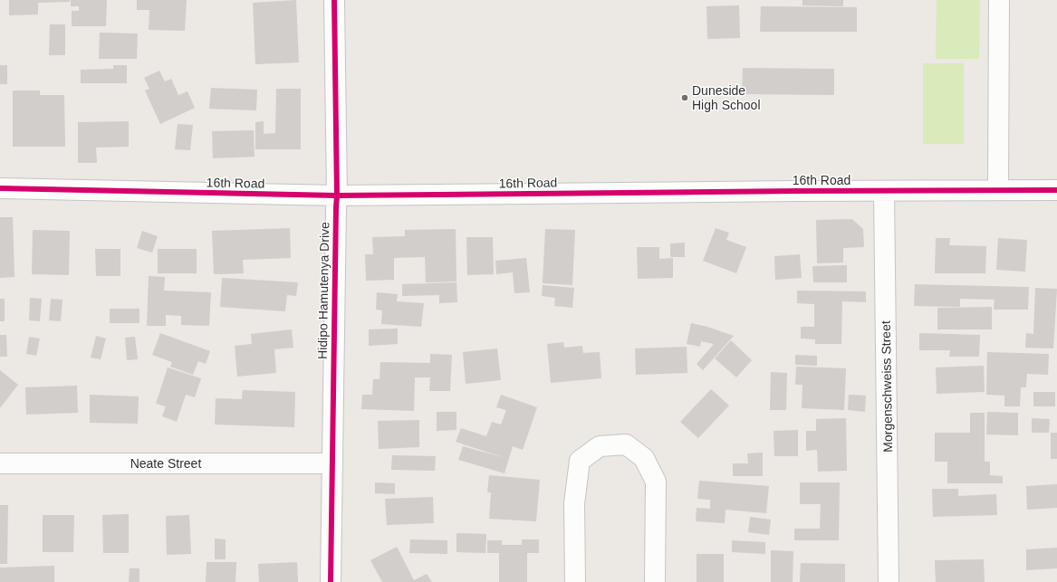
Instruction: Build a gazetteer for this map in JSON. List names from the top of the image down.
{
  "streets": {
    "street": [
      "16th Road",
      "Hidipo Hamutenya Drive",
      "Morgenschweiss Street",
      "Neate Street"
    ]
  },
  "crossings": [
    ["16th Road", "Hidipo Hamutenya Drive"],
    ["16th Road", "Morgenschweiss Street"],
    ["Hidipo Hamutenya Drive", "Neate Street"]
  ],
  "places": ["Duneside High School"]
}
